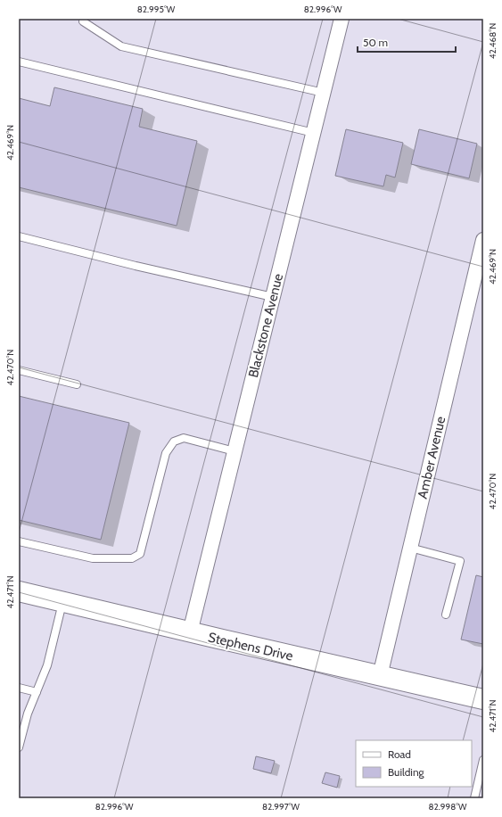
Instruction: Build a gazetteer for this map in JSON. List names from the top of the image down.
{
  "streets": {
    "street": ["Blackstone Avenue", "Amber Avenue", "Stephens Drive"]
  },
  "crossings": [
    ["Blackstone Avenue", "Stephens Drive"],
    ["Amber Avenue", "Stephens Drive"]
  ],
  "legend": ["Road", "Building"],
  "scale_bar": "50 m",
  "coordinates": [
    "82.995°W",
    "82.996°W",
    "42.468°N",
    "42.469°N",
    "42.470°N",
    "42.471°N",
    "82.997°W",
    "82.998°W"
  ]
}
